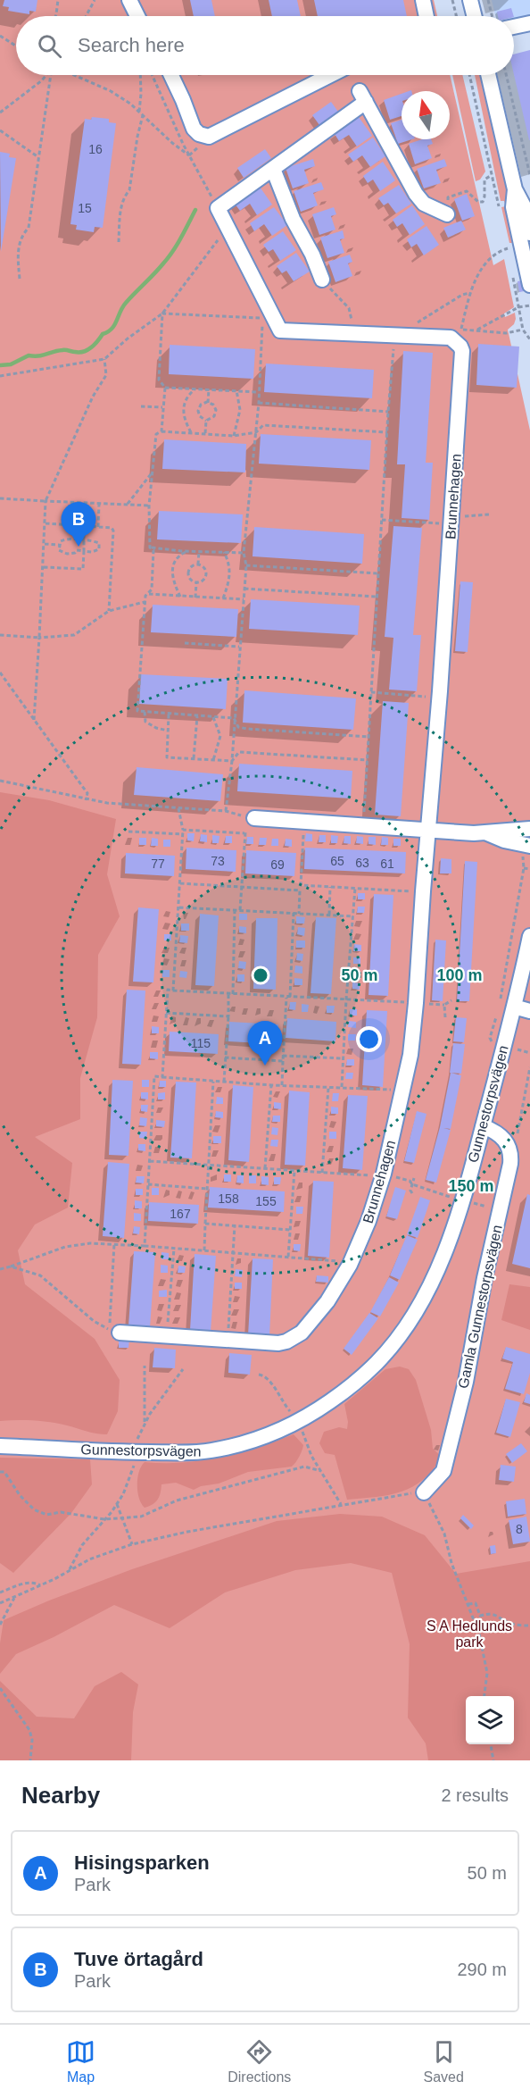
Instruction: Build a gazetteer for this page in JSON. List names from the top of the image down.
{
  "streets": {
    "street": ["Brunnehagen", "Gunnestorpsvägen", "Gamla Gunnestorpsvägen"]
  },
  "parks": ["S A Hedlunds park"],
  "house_numbers": [
    "16",
    "15",
    "73",
    "65",
    "63",
    "77",
    "61",
    "69",
    "115",
    "158",
    "155",
    "167",
    "8"
  ],
  "north": "top",
  "page": {
    "search": "Search here",
    "pins": ["B", "A"],
    "heading": ["Nearby", "2 results"],
    "list": [
      {
        "mark": "A",
        "name": "Hisingsparken",
        "note": "Park",
        "value": "50 m"
      },
      {
        "mark": "B",
        "name": "Tuve örtagård",
        "note": "Park",
        "value": "290 m"
      }
    ],
    "nav": ["Map", "Directions", "Saved"]
  },
  "rings": ["50 m", "100 m", "150 m"]
}
